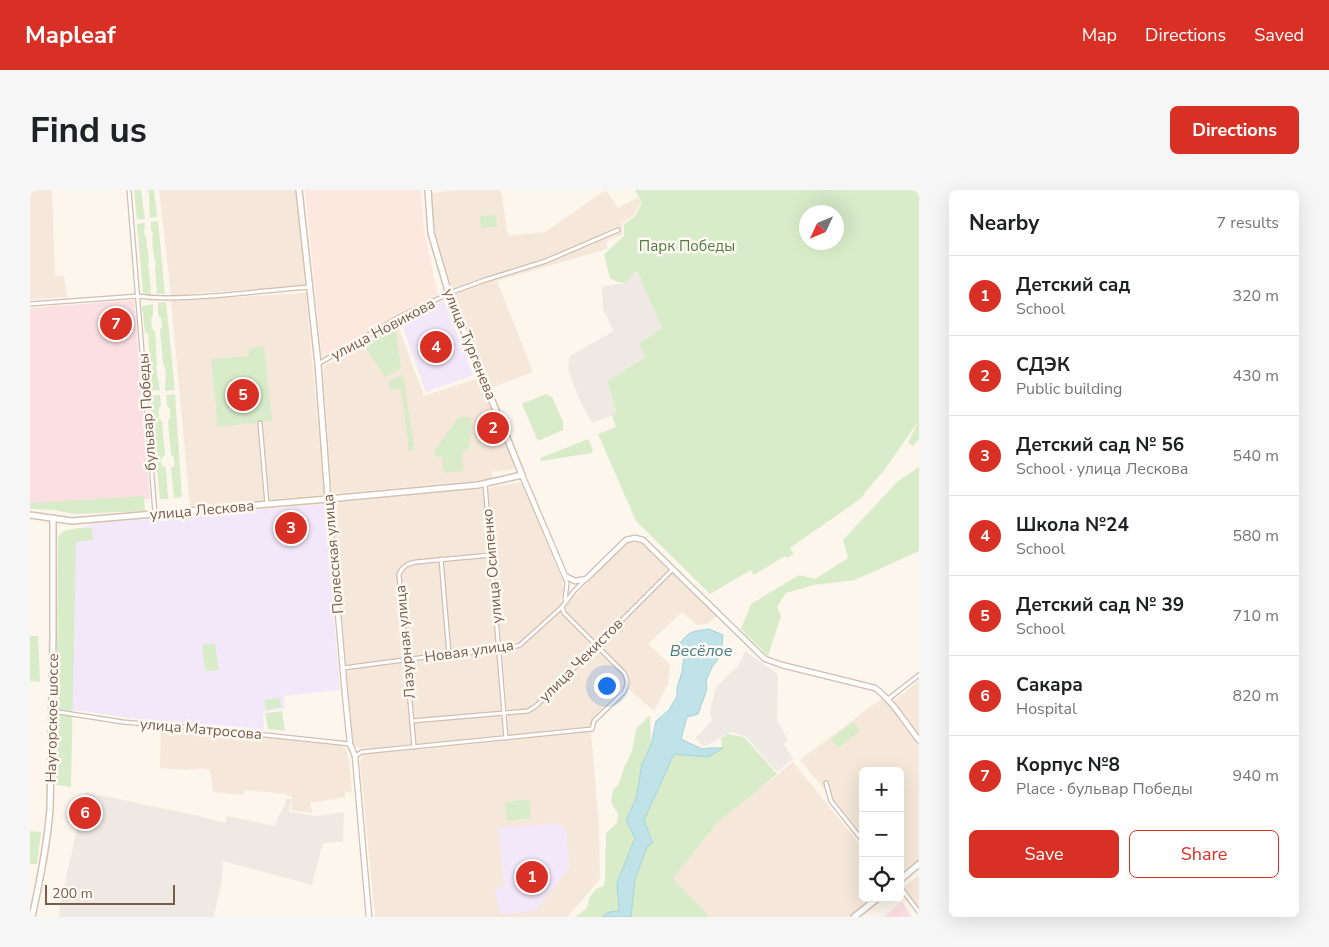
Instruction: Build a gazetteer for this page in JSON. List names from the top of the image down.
{
  "streets": {
    "main road": [
      "улица Тургенева",
      "улица Лескова",
      "Полесская улица",
      "Наугорское шоссе"
    ],
    "street": [
      "улица Новикова",
      "бульвар Победы",
      "улица Осипенко",
      "Лазурная улица",
      "Новая улица",
      "улица Чекистов",
      "улица Матросова"
    ]
  },
  "crossings": [
    ["улица Новикова", "улица Тургенева"],
    ["улица Новикова", "Полесская улица"],
    ["улица Тургенева", "улица Лескова"],
    ["бульвар Победы", "улица Лескова"],
    ["улица Лескова", "Полесская улица"],
    ["улица Лескова", "улица Осипенко"],
    ["улица Лескова", "Наугорское шоссе"],
    ["Полесская улица", "Новая улица"],
    ["Полесская улица", "улица Матросова"],
    ["улица Осипенко", "Лазурная улица"],
    ["улица Осипенко", "Новая улица"],
    ["улица Осипенко", "улица Чекистов"],
    ["Лазурная улица", "Новая улица"],
    ["Лазурная улица", "улица Чекистов"],
    ["Новая улица", "улица Чекистов"],
    ["Наугорское шоссе", "улица Матросова"]
  ],
  "water": ["Весёлое"],
  "parks": ["Парк Победы"],
  "scale_bar": "200 m",
  "north": "bottom left",
  "page": {
    "header": "Mapleaf",
    "nav": ["Map", "Directions", "Saved"],
    "buttons": [
      "Directions",
      ["Save", "Share"]
    ],
    "title": "Find us",
    "heading": ["Nearby", "7 results"],
    "list": [
      {
        "mark": "1",
        "name": "Детский сад",
        "note": "School",
        "value": "320 m"
      },
      {
        "mark": "2",
        "name": "СДЭК",
        "note": "Public building",
        "value": "430 m"
      },
      {
        "mark": "3",
        "name": "Детский сад № 56",
        "note": "School · улица Лескова",
        "value": "540 m"
      },
      {
        "mark": "4",
        "name": "Школа №24",
        "note": "School",
        "value": "580 m"
      },
      {
        "mark": "5",
        "name": "Детский сад № 39",
        "note": "School",
        "value": "710 m"
      },
      {
        "mark": "6",
        "name": "Сакара",
        "note": "Hospital",
        "value": "820 m"
      },
      {
        "mark": "7",
        "name": "Корпус №8",
        "note": "Place · бульвар Победы",
        "value": "940 m"
      }
    ],
    "pins": [
      "7",
      "4",
      "5",
      "2",
      "3",
      "6",
      "1"
    ],
    "map_buttons": ["+", "−"],
    "scale": "200 m"
  }
}
